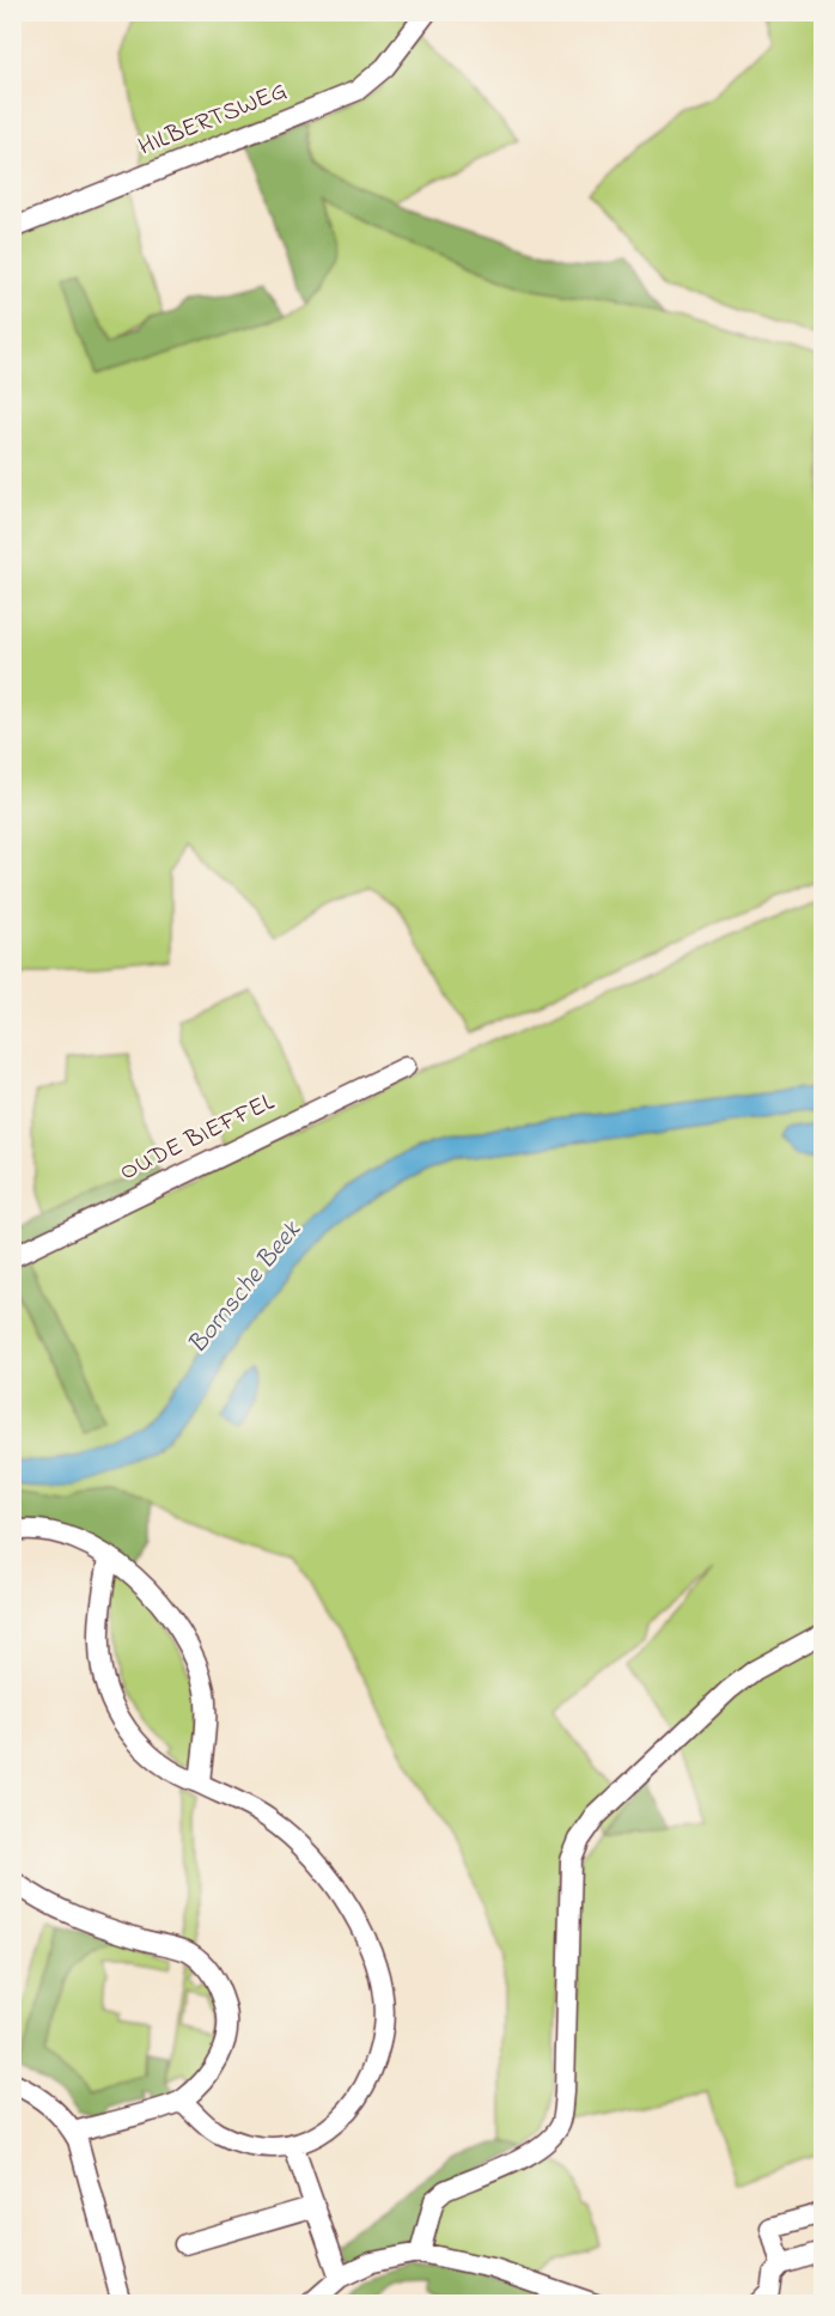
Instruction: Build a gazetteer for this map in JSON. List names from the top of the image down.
{
  "streets": {
    "street": ["HILBERTSWEG", "OUDE BIEFFEL"]
  },
  "water": ["Bornsche Beek"]
}
